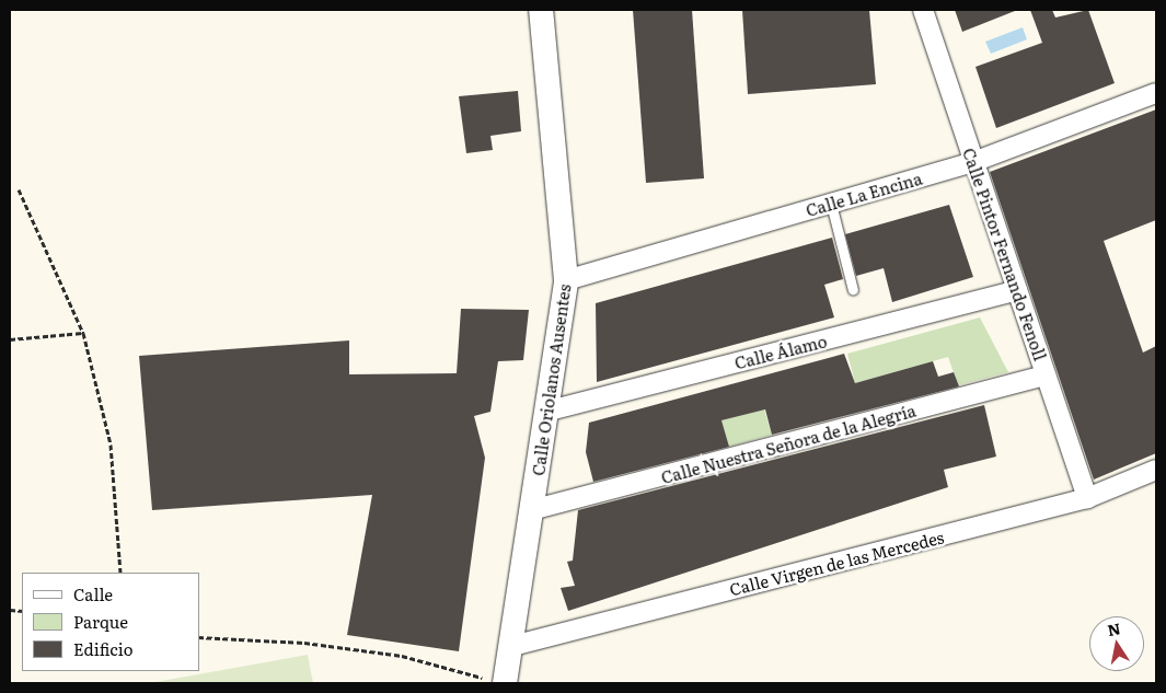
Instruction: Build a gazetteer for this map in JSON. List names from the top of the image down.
{
  "streets": {
    "street": [
      "Calle La Encina",
      "Calle Pintor Fernando Fenoll",
      "Calle Álamo",
      "Calle Oriolanos Ausentes",
      "Calle Nuestra Señora de la Alegría",
      "Calle Virgen de las Mercedes"
    ]
  },
  "crossings": [
    ["Calle La Encina", "Calle Pintor Fernando Fenoll"],
    ["Calle La Encina", "Calle Oriolanos Ausentes"],
    ["Calle Pintor Fernando Fenoll", "Calle Álamo"],
    ["Calle Pintor Fernando Fenoll", "Calle Nuestra Señora de la Alegría"],
    ["Calle Pintor Fernando Fenoll", "Calle Virgen de las Mercedes"],
    ["Calle Álamo", "Calle Oriolanos Ausentes"],
    ["Calle Oriolanos Ausentes", "Calle Nuestra Señora de la Alegría"],
    ["Calle Oriolanos Ausentes", "Calle Virgen de las Mercedes"]
  ],
  "legend": ["Calle", "Parque", "Edificio"],
  "north": "top"
}
